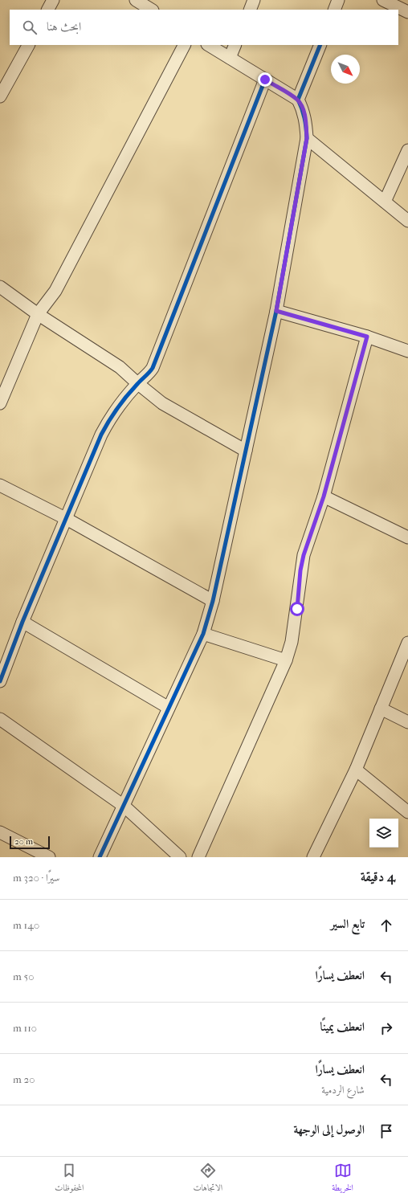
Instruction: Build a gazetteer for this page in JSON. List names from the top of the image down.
{
  "scale_bar": "20 m",
  "north": "bottom right",
  "page": {
    "search": "ابحث هنا",
    "scale": "20 m",
    "heading": ["4 دقيقة", "سيرًا · 320 m"],
    "list": [
      ["تابع السير", "140 m"],
      ["انعطف يسارًا", "50 m"],
      ["انعطف يمينًا", "110 m"],
      ["انعطف يسارًا", "شارع الردمية", "20 m"],
      "الوصول إلى الوجهة"
    ],
    "nav": ["الخريطة", "الاتجاهات", "المحفوظات"]
  }
}
